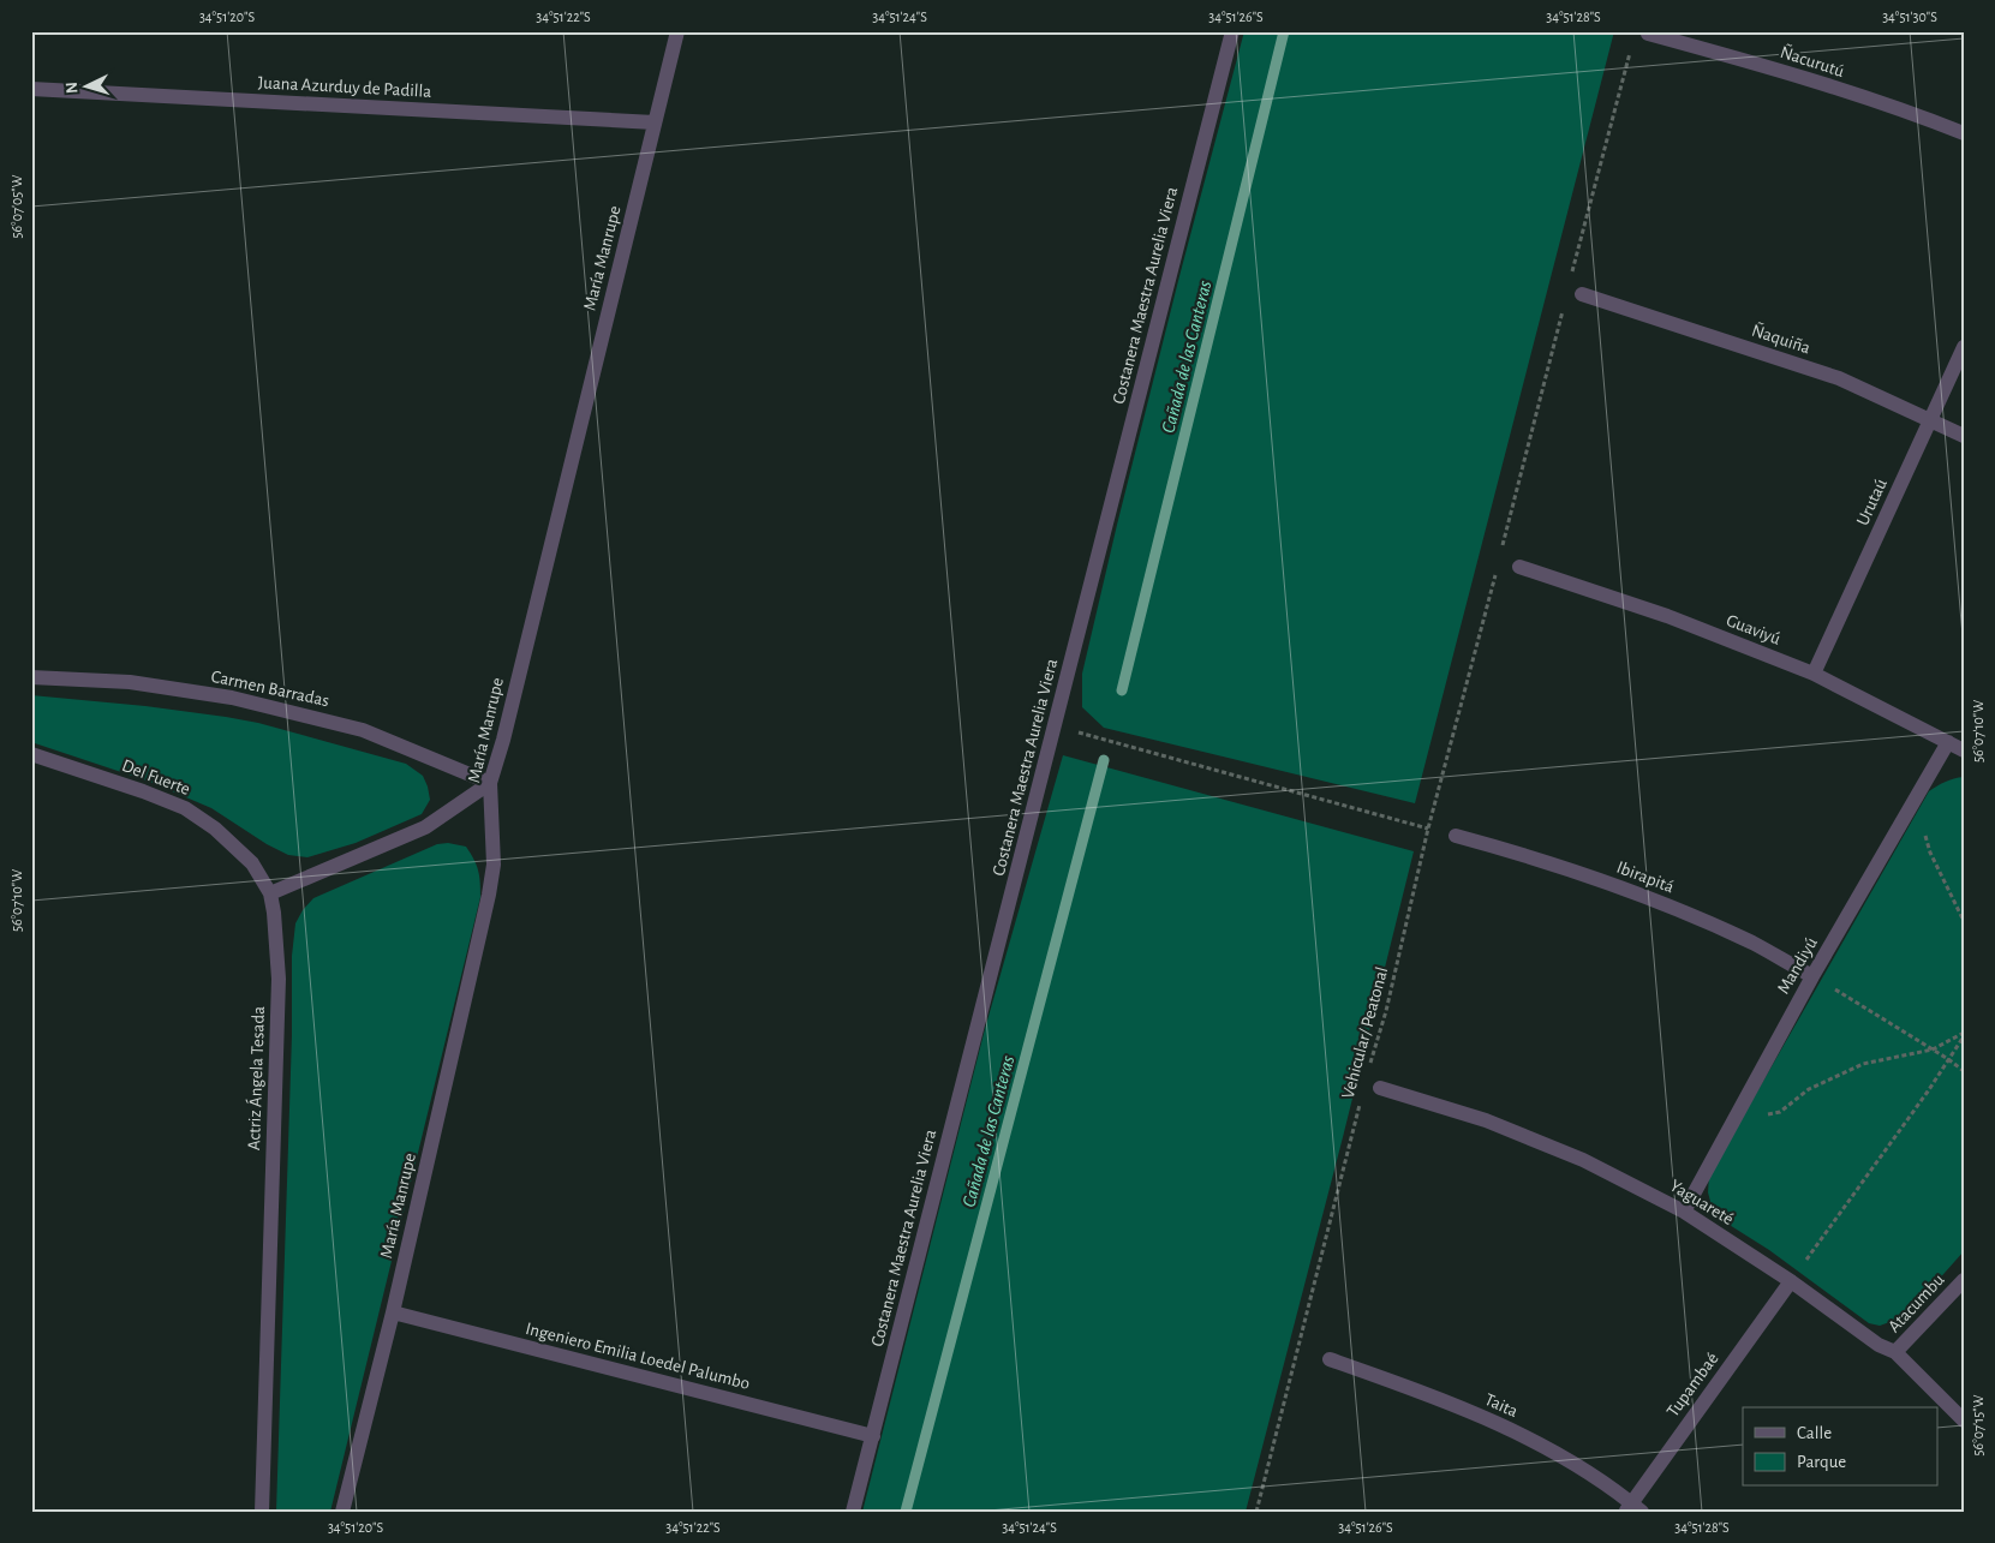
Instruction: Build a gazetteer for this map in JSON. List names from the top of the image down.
{
  "streets": {
    "street": [
      "Ñacurutú",
      "Juana Azurduy de Padilla",
      "María Manrupe",
      "Costanera Maestra Aurelia Viera",
      "Ñaquiña",
      "Urutaú",
      "Guaviyú",
      "Carmen Barradas",
      "Del Fuerte",
      "Ibirapitá",
      "Mandiyú",
      "Actriz Ángela Tesada",
      "Yaguareté",
      "Atacumbu",
      "Ingeniero Emilia Loedel Palumbo",
      "Tupambaé",
      "Taita"
    ],
    "path": ["Vehicular/ Peatonal"]
  },
  "crossings": [
    ["Juana Azurduy de Padilla", "María Manrupe"],
    ["María Manrupe", "Carmen Barradas"],
    ["María Manrupe", "Ingeniero Emilia Loedel Palumbo"],
    ["Costanera Maestra Aurelia Viera", "Ingeniero Emilia Loedel Palumbo"],
    ["Ñaquiña", "Urutaú"],
    ["Urutaú", "Guaviyú"],
    ["Guaviyú", "Mandiyú"],
    ["Del Fuerte", "Actriz Ángela Tesada"],
    ["Ibirapitá", "Mandiyú"],
    ["Mandiyú", "Yaguareté"],
    ["Yaguareté", "Atacumbu"],
    ["Yaguareté", "Tupambaé"],
    ["Tupambaé", "Taita"]
  ],
  "water": ["Cañada de las Canteras"],
  "legend": ["Calle", "Parque"],
  "north": "left",
  "coordinates": [
    "34°51'20\"S",
    "34°51'22\"S",
    "34°51'24\"S",
    "34°51'26\"S",
    "34°51'28\"S",
    "34°51'30\"S",
    "56°07'05\"W",
    "56°07'10\"W",
    "56°07'15\"W"
  ]
}
